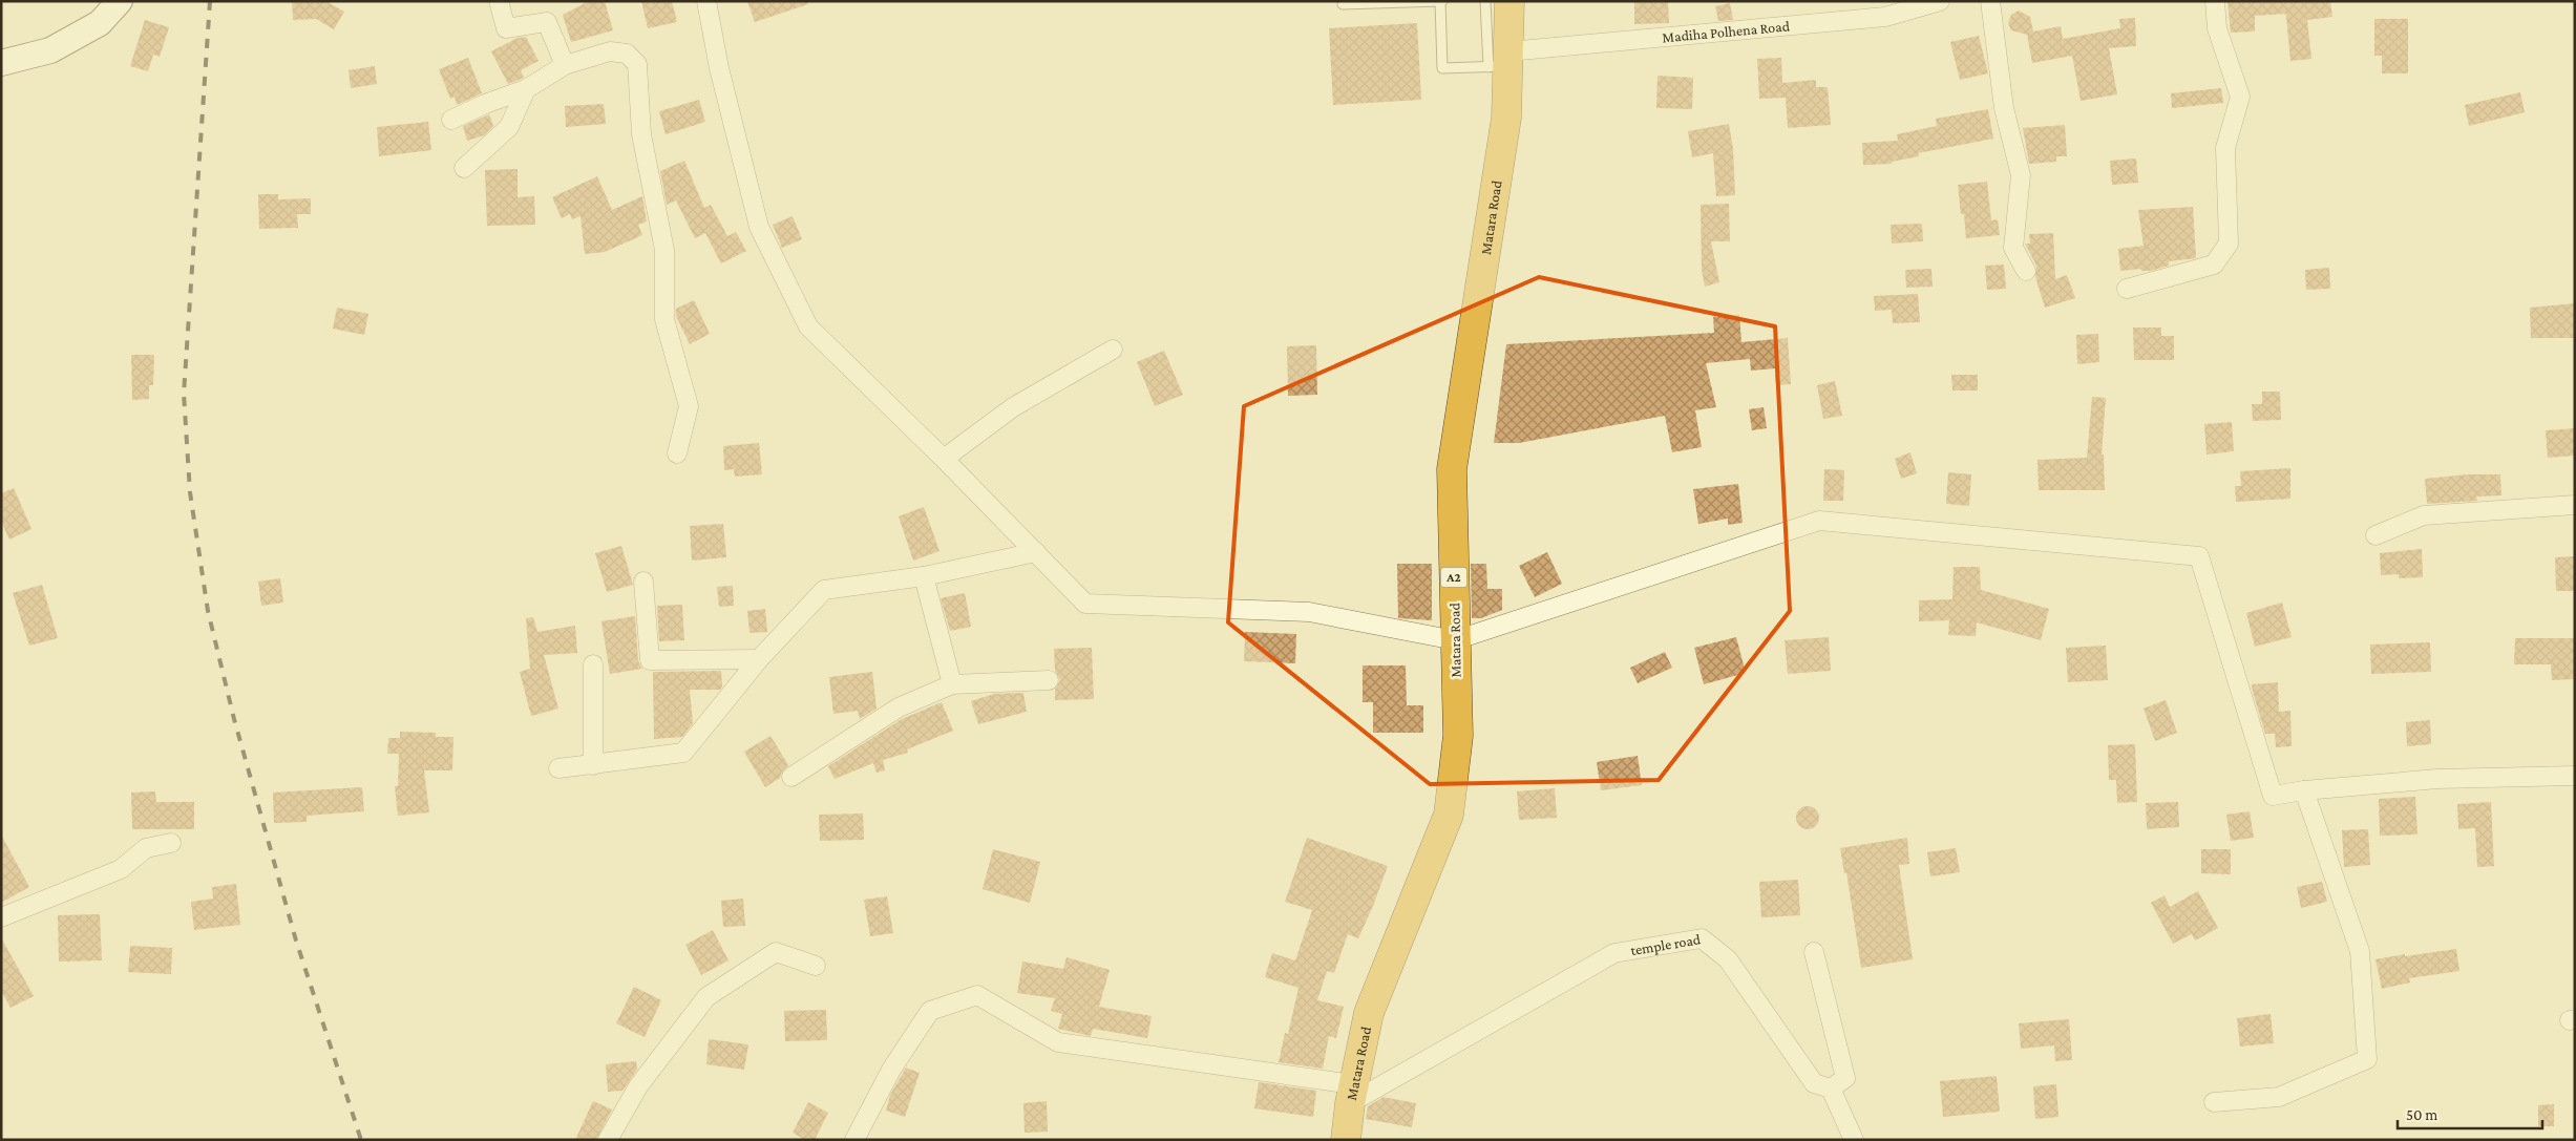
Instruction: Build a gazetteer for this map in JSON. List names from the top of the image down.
{
  "streets": {
    "highway": ["Matara Road", "A2"],
    "street": ["Madiha Polhena Road", "temple road"]
  },
  "crossings": [
    ["Madiha Polhena Road", "Matara Road"],
    ["Matara Road", "temple road"]
  ],
  "scale_bar": "50 m"
}
